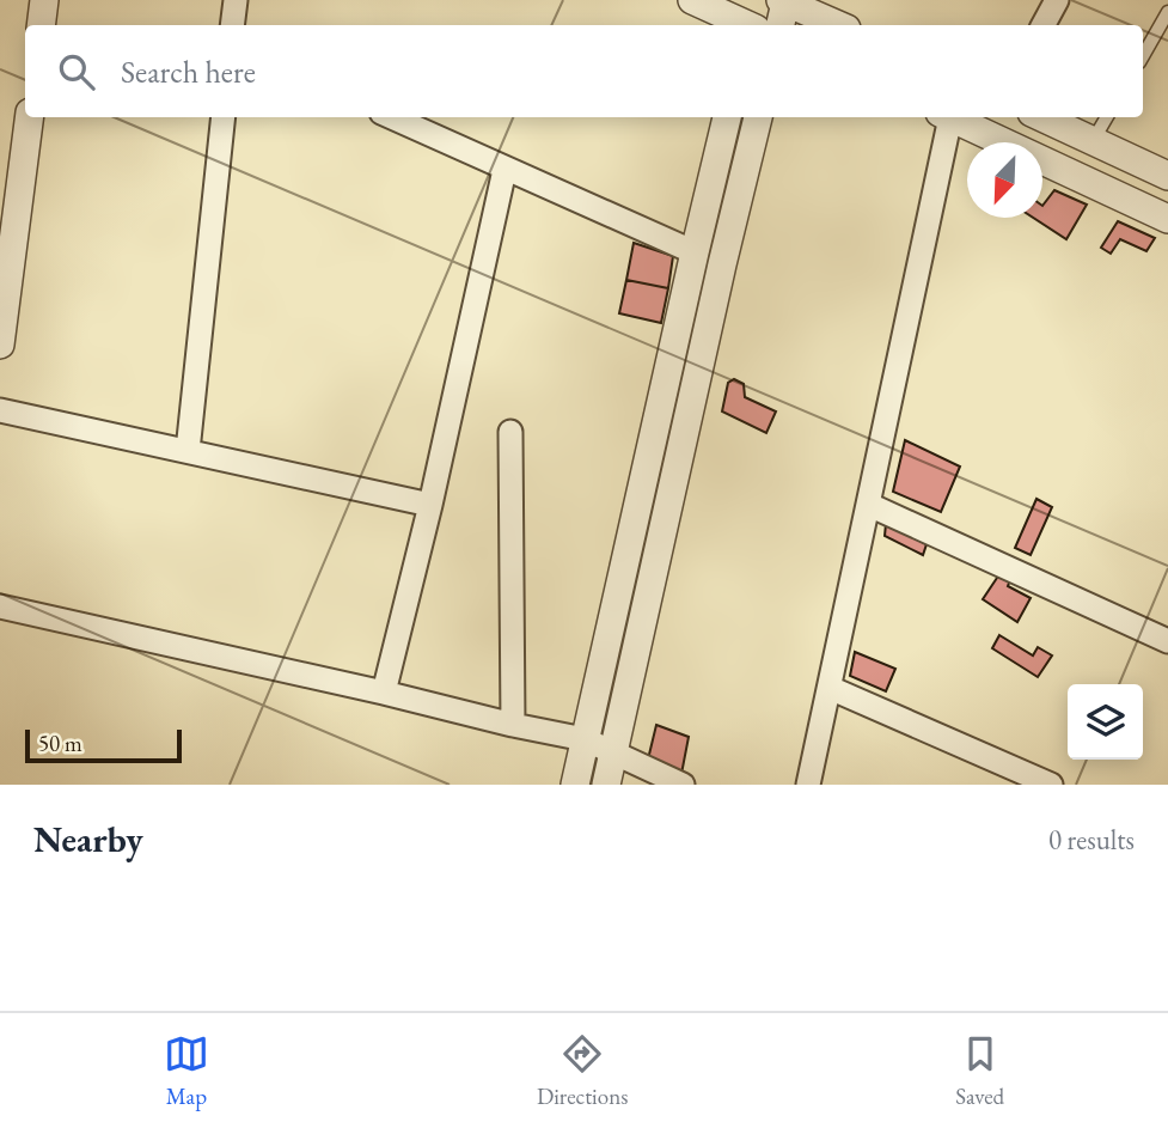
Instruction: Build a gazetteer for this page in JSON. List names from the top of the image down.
{
  "scale_bar": "50 m",
  "north": "bottom left",
  "page": {
    "search": "Search here",
    "scale": "50 m",
    "heading": ["Nearby", "0 results"],
    "nav": ["Map", "Directions", "Saved"]
  }
}
